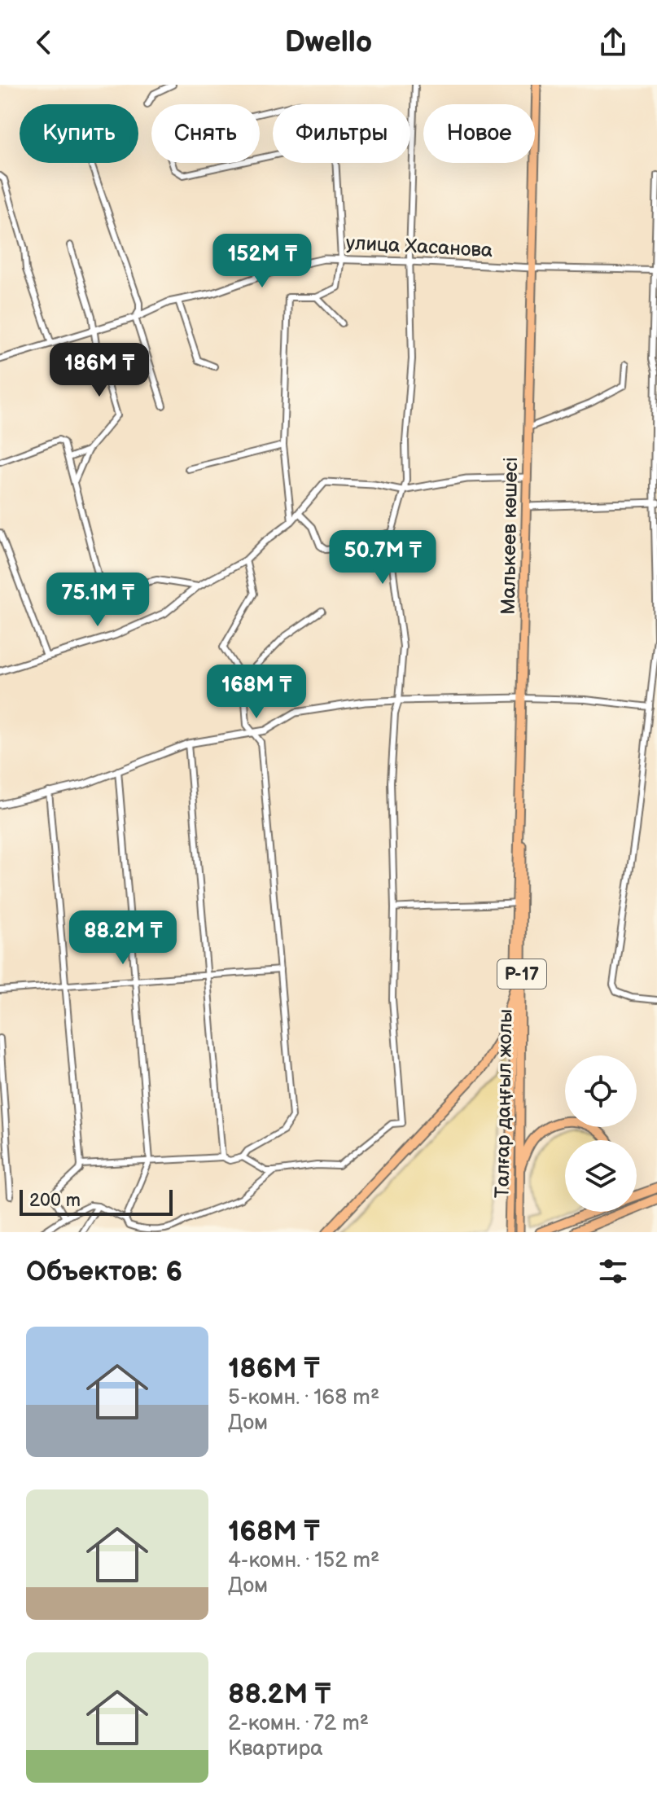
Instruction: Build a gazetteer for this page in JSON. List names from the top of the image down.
{
  "streets": {
    "main road": ["Малькеев көшесі", "P-17", "Талғар даңғыл жолы"],
    "street": ["улица Хасанова"]
  },
  "crossings": [
    ["улица Хасанова", "Малькеев көшесі"],
    ["Малькеев көшесі", "Талғар даңғыл жолы"]
  ],
  "scale_bar": "200 m",
  "page": {
    "header": "Dwello",
    "chip": [
      "Купить",
      "Снять",
      "Фильтры",
      "Новое"
    ],
    "price": [
      "152M ₸",
      "186M ₸",
      "50.7M ₸",
      "75.1M ₸",
      "168M ₸",
      "88.2M ₸"
    ],
    "scale": "200 m",
    "heading": "Объектов: 6",
    "list": [
      {
        "name": "186M ₸",
        "note": "5-комн. · 168 m² · Дом"
      },
      {
        "name": "168M ₸",
        "note": "4-комн. · 152 m² · Дом"
      },
      {
        "name": "88.2M ₸",
        "note": "2-комн. · 72 m² · Квартира"
      }
    ]
  }
}
